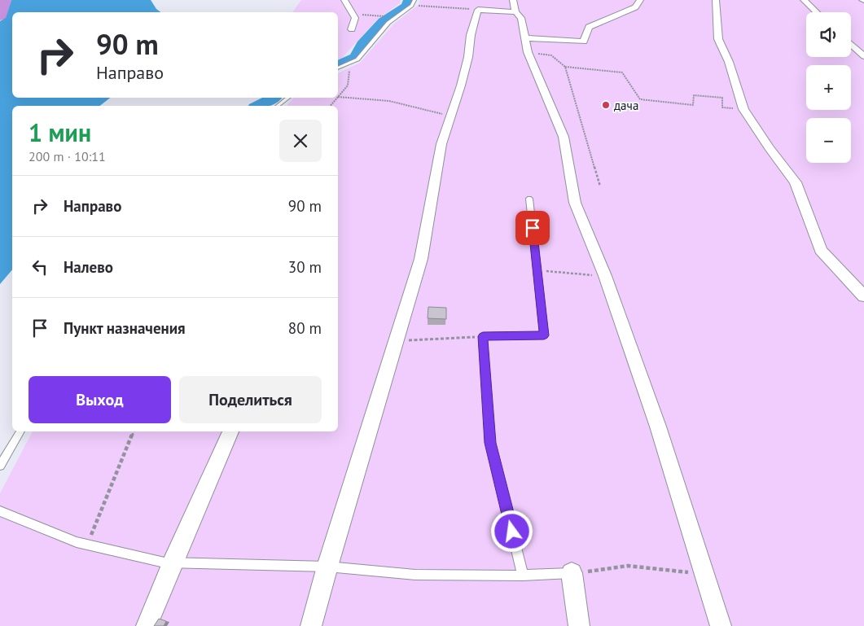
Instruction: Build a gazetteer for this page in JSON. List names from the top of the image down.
{
  "places": ["дача"],
  "page": {
    "map_buttons": ["+", "−"],
    "turn": ["90 m", "Направо"],
    "heading": ["1 мин", "200 m · 10:11"],
    "list": [
      {
        "name": "Направо",
        "value": "90 m"
      },
      {
        "name": "Налево",
        "value": "30 m"
      },
      {
        "name": "Пункт назначения",
        "value": "80 m"
      }
    ],
    "buttons": ["Выход", "Поделиться"]
  }
}
